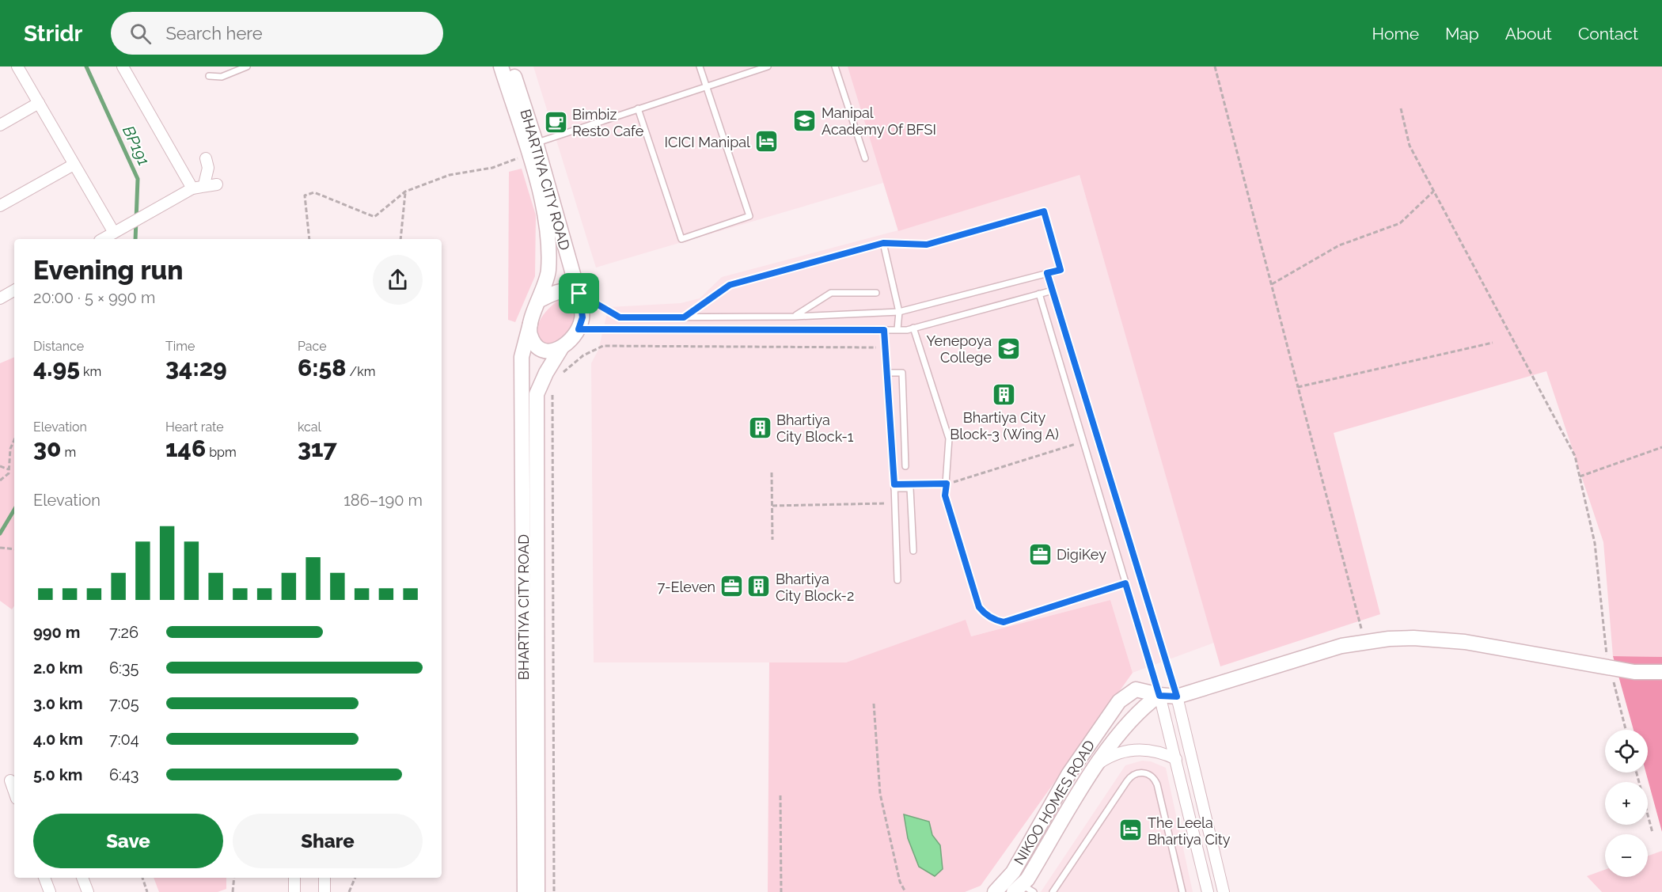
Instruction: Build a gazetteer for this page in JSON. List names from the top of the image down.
{
  "streets": {
    "street": ["BHARTIYA CITY ROAD", "NIKOO HOMES ROAD"]
  },
  "water": ["BP191"],
  "places": {
    "school or university": ["Manipal Academy Of BFSI", "Yenepoya College"],
    "cafe": ["Bimbiz Resto Cafe"],
    "hotel": ["ICICI Manipal", "The Leela Bhartiya City"],
    "building": ["Bhartiya City Block-3 (Wing A)", "Bhartiya City Block-1", "Bhartiya City Block-2"],
    "office": ["DigiKey", "7-Eleven"]
  },
  "page": {
    "header": "Stridr",
    "search": "Search here",
    "nav": [
      "Home",
      "Map",
      "About",
      "Contact"
    ],
    "heading": ["Evening run", "20:00 · 5 × 990 m"],
    "stats": [
      ["Distance", "4.95 km"],
      ["Time", "34:29"],
      ["Pace", "6:58 /km"],
      ["Elevation", "30 m"],
      ["Heart rate", "146 bpm"],
      ["kcal", "317"]
    ],
    "chart": ["Elevation", "186–190 m"],
    "list": [
      {
        "name": "990 m",
        "note": "7:26"
      },
      {
        "name": "2.0 km",
        "note": "6:35"
      },
      {
        "name": "3.0 km",
        "note": "7:05"
      },
      {
        "name": "4.0 km",
        "note": "7:04"
      },
      {
        "name": "5.0 km",
        "note": "6:43"
      }
    ],
    "map_buttons": ["+", "−"],
    "buttons": ["Save", "Share"]
  }
}
